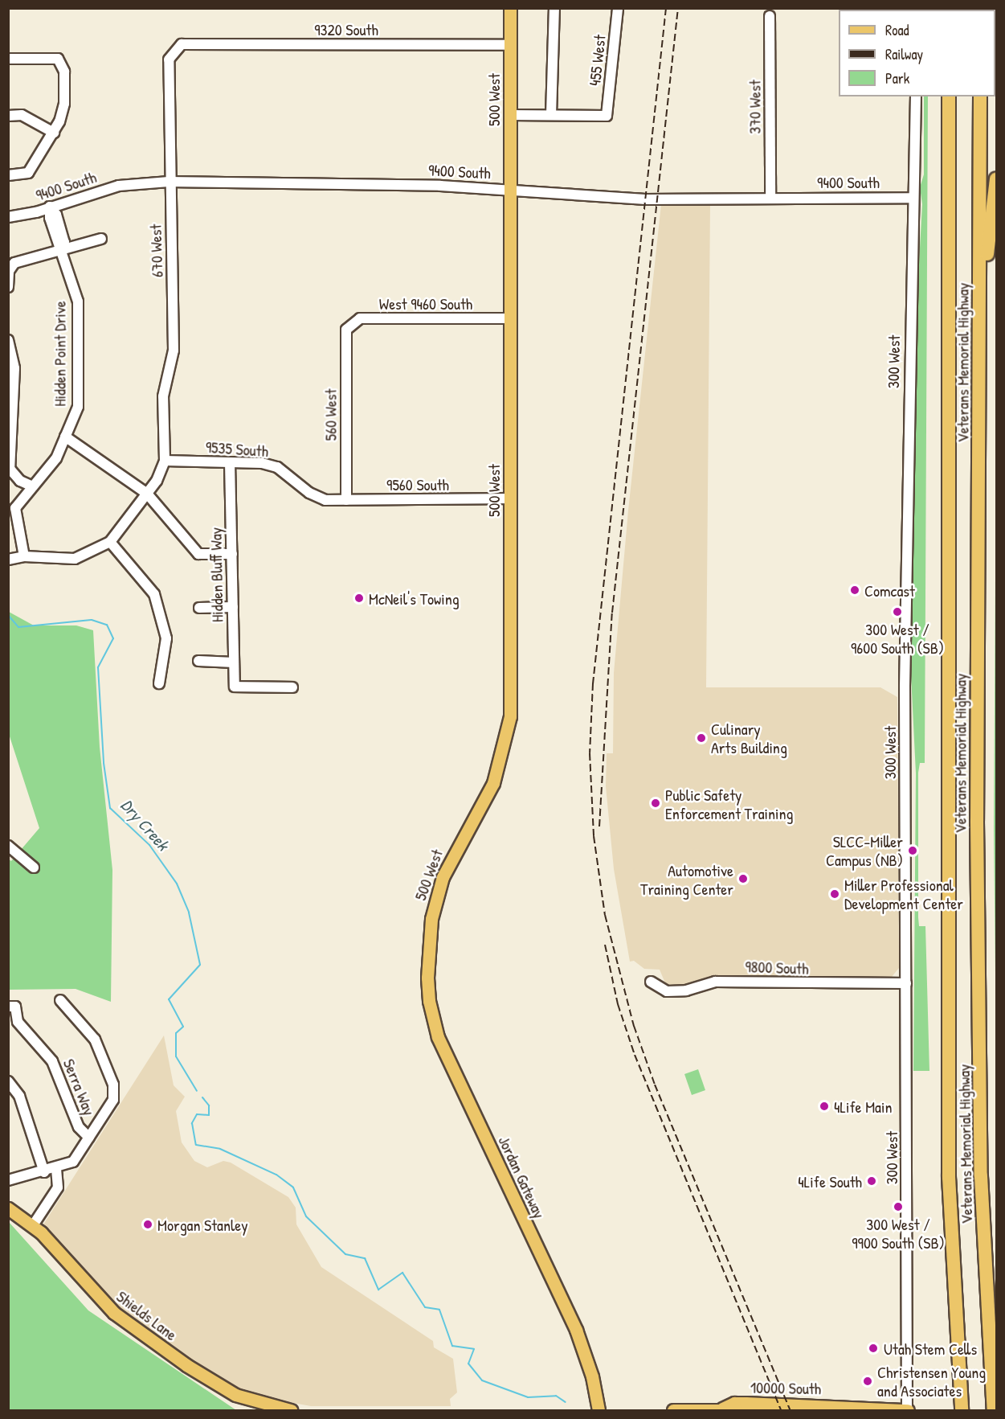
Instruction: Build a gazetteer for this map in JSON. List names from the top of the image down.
{
  "streets": {
    "highway": ["Veterans Memorial Highway"],
    "main road": [
      "500 West",
      "Jordan Gateway",
      "Shields Lane",
      "10000 South"
    ],
    "street": [
      "9320 South",
      "455 West",
      "370 West",
      "9400 South",
      "670 West",
      "West 9460 South",
      "Hidden Point Drive",
      "300 West",
      "560 West",
      "9535 South",
      "9560 South",
      "Hidden Bluff Way",
      "9800 South",
      "Serra Way"
    ]
  },
  "crossings": [
    ["9320 South", "500 West"],
    ["9320 South", "670 West"],
    ["500 West", "9400 South"],
    ["500 West", "West 9460 South"],
    ["500 West", "9560 South"],
    ["500 West", "Jordan Gateway"],
    ["370 West", "9400 South"],
    ["9400 South", "670 West"],
    ["9400 South", "Hidden Point Drive"],
    ["9400 South", "300 West"],
    ["670 West", "9535 South"],
    ["West 9460 South", "560 West"],
    ["300 West", "9800 South"],
    ["300 West", "10000 South"],
    ["560 West", "9560 South"],
    ["9535 South", "9560 South"],
    ["9535 South", "Hidden Bluff Way"]
  ],
  "water": ["Dry Creek"],
  "places": [
    "Comcast",
    "McNeil's Towing",
    "300 West / 9600 South (SB)",
    "Culinary Arts Building",
    "Public Safety Enforcement Training",
    "SLCC-Miller Campus (NB)",
    "Automotive Training Center",
    "Miller Professional Development Center",
    "4Life Main",
    "4Life South",
    "300 West / 9900 South (SB)",
    "Morgan Stanley",
    "Utah Stem Cells",
    "Christensen Young and Associates"
  ],
  "legend": ["Road", "Railway", "Park"]
}
